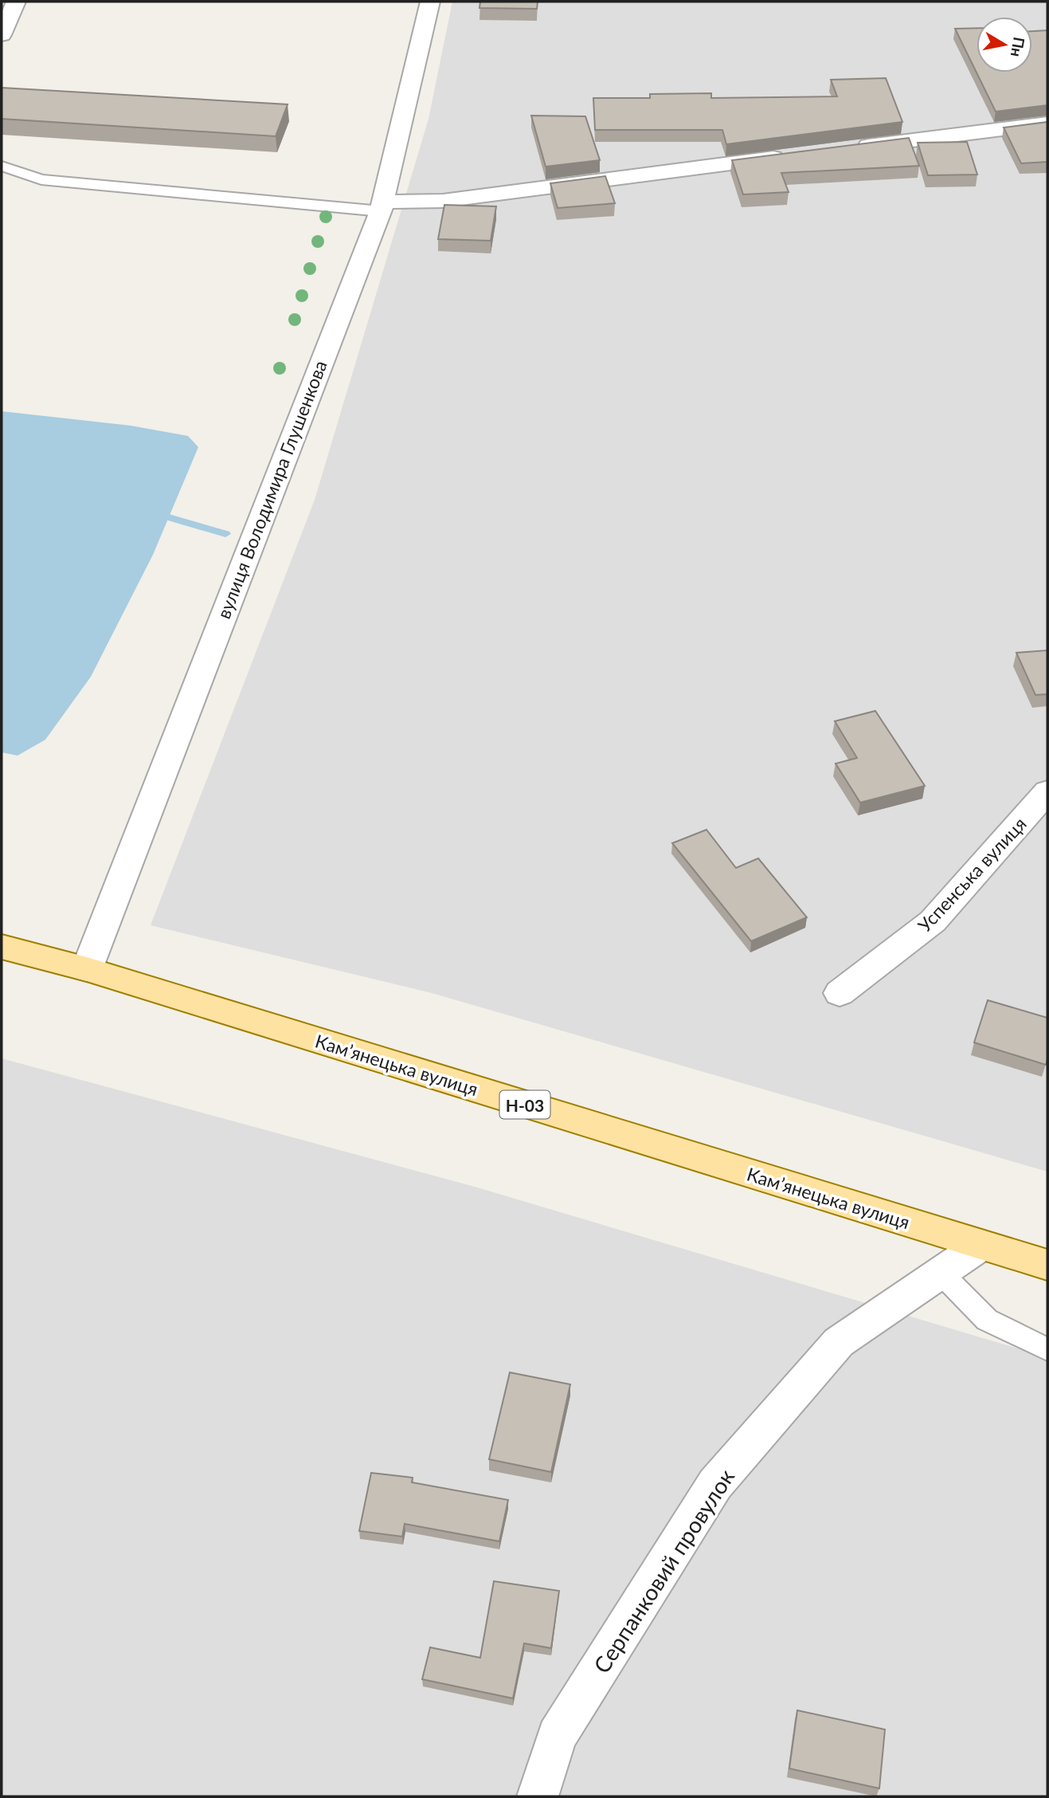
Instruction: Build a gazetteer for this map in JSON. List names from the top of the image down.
{
  "streets": {
    "main road": ["Камʼянецька вулиця", "Н-03"],
    "street": ["вулиця Володимира Глушенкова", "Успенська вулиця", "Серпанковий провулок"]
  },
  "crossings": [
    ["вулиця Володимира Глушенкова", "Камʼянецька вулиця"],
    ["Камʼянецька вулиця", "Серпанковий провулок"]
  ],
  "north": "right"
}
